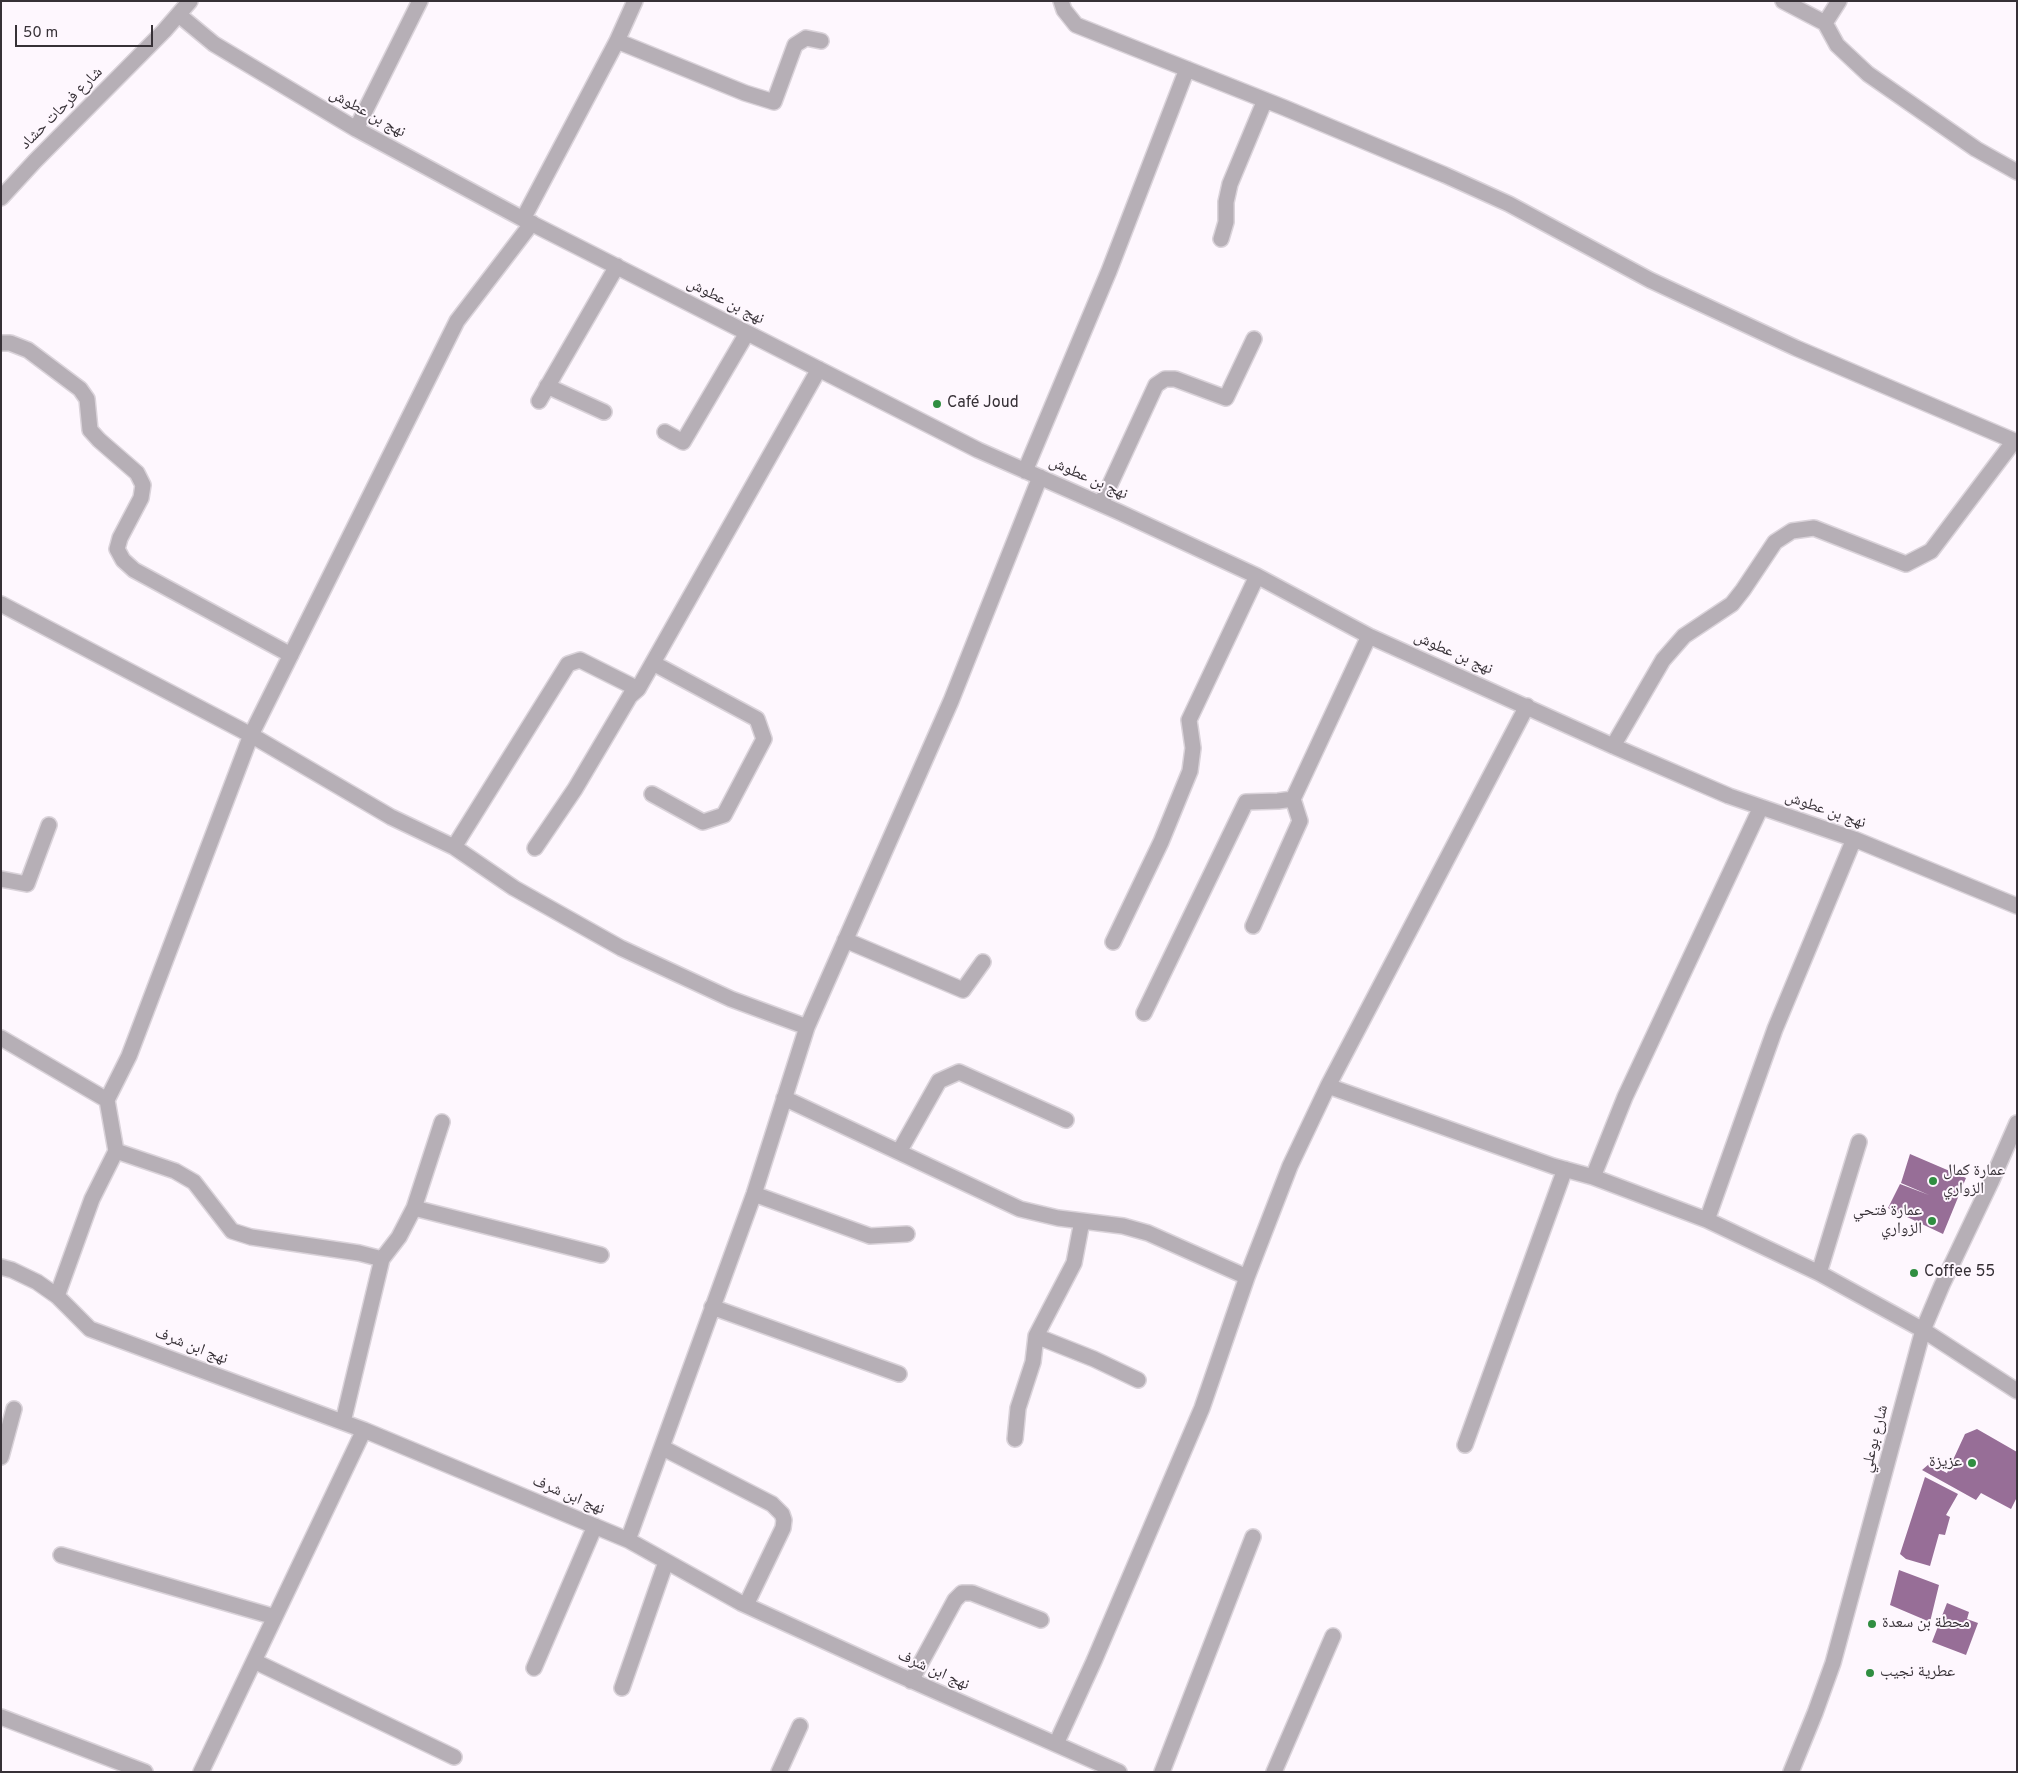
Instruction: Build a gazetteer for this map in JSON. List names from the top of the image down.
{
  "streets": {
    "street": [
      "شارع فرحات حشاد",
      "نهج بن عطوش",
      "نهج ابن شرف",
      "شارع بوعلي"
    ]
  },
  "crossings": [
    ["شارع فرحات حشاد", "نهج بن عطوش"]
  ],
  "places": [
    "Café Joud",
    "عمارة كمال الزواري",
    "عمارة فتحي الزواري",
    "Coffee 55",
    "عزيزة",
    "محطة بن سعدة",
    "عطرية نجيب"
  ],
  "scale_bar": "50 m"
}
